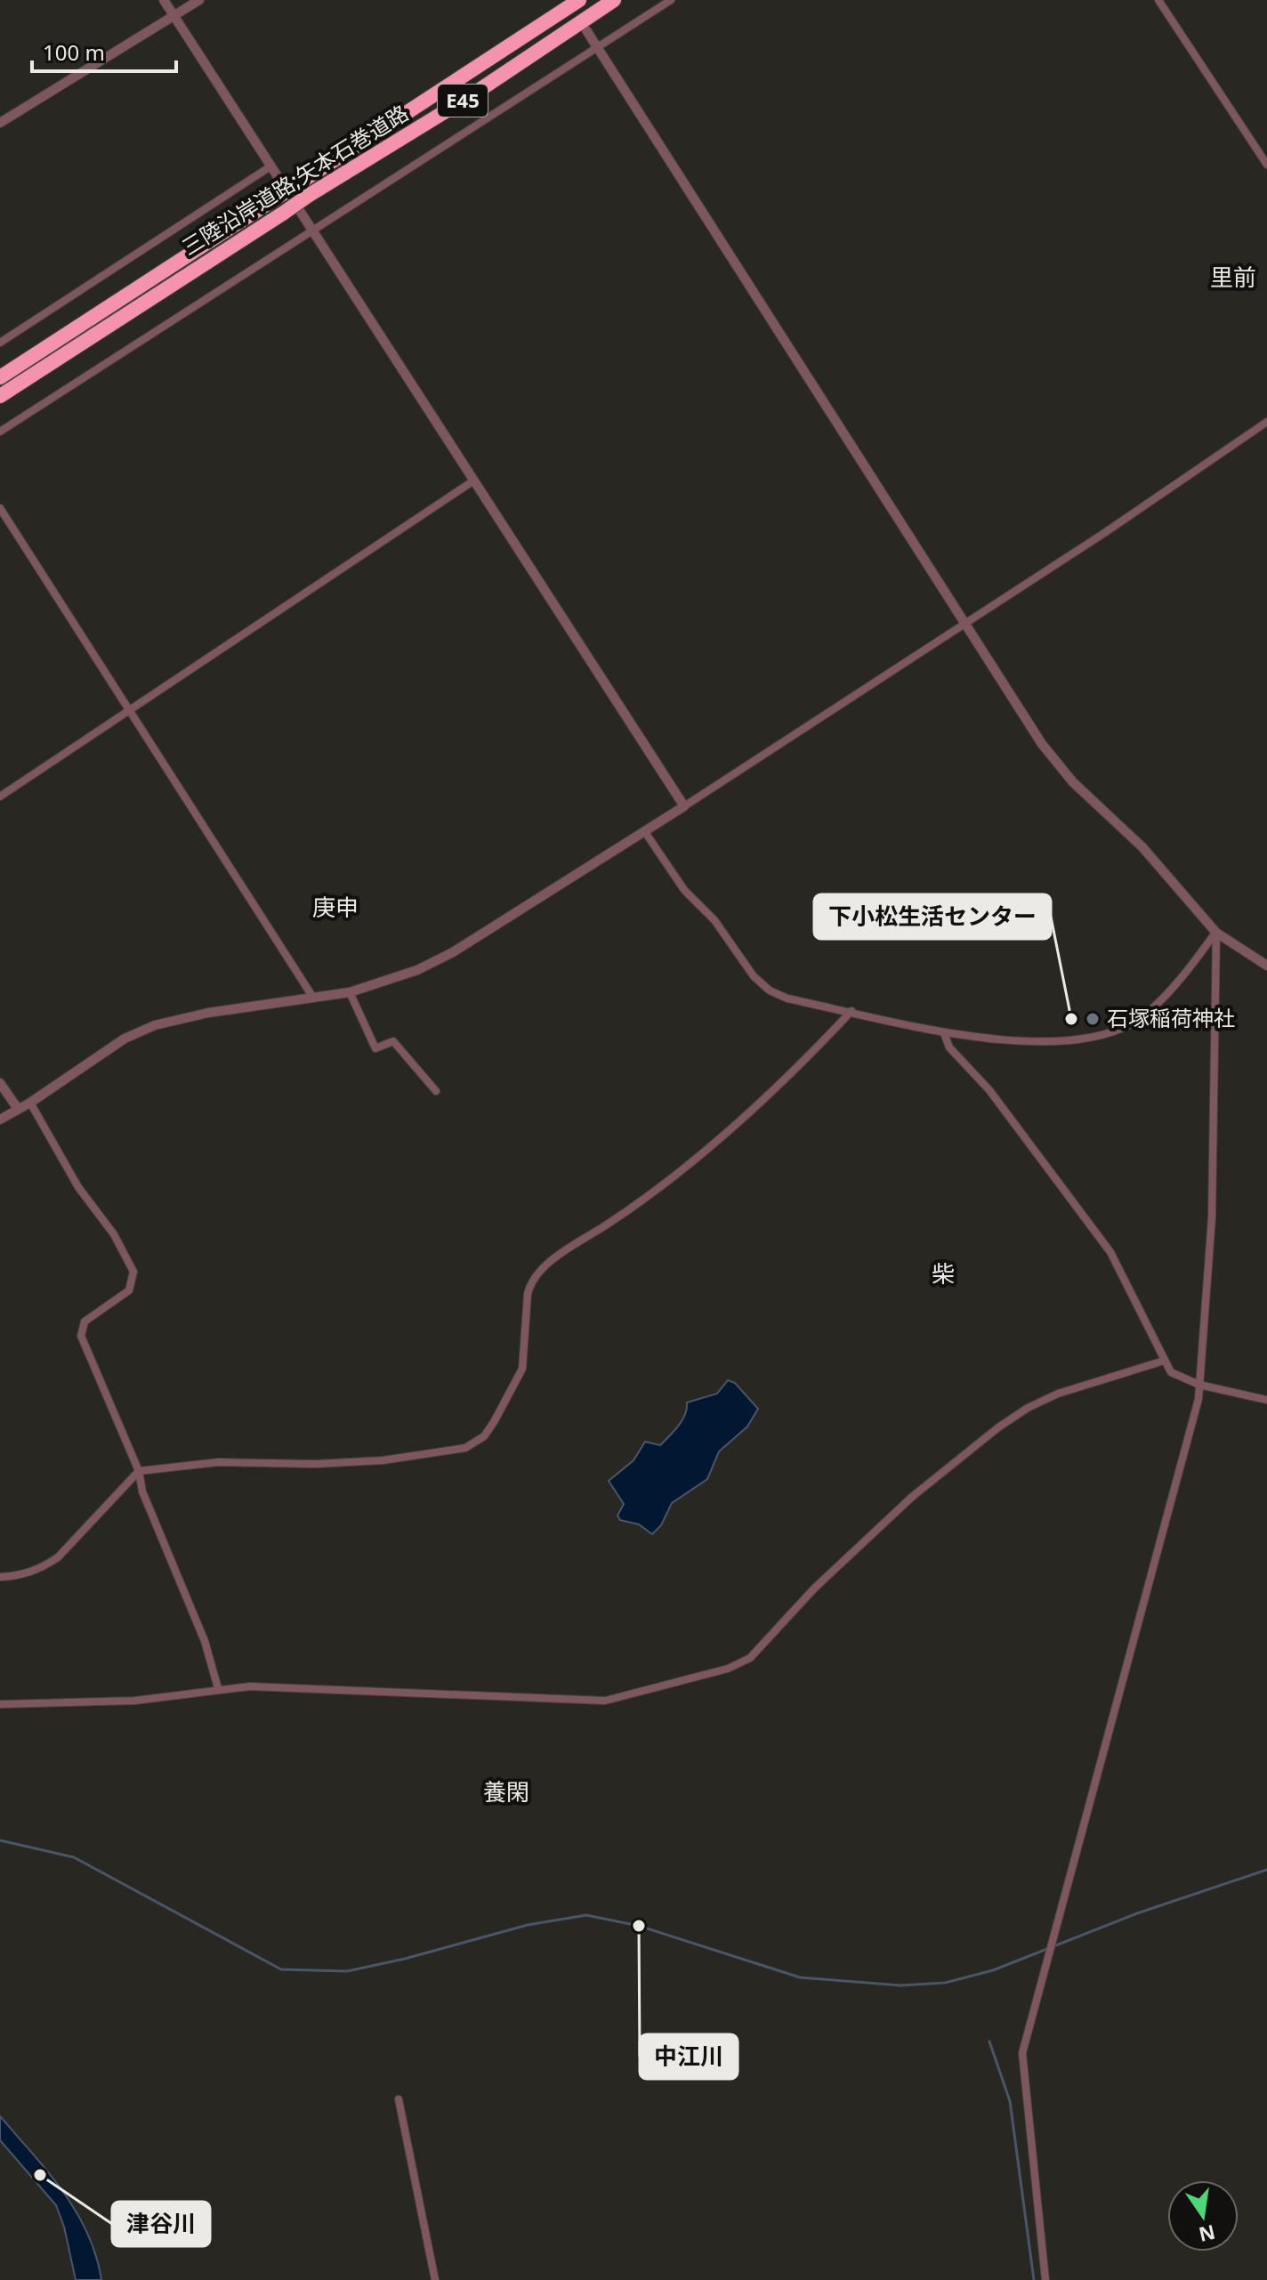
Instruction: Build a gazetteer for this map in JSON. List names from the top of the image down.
{
  "streets": {
    "highway": ["E45", "三陸沿岸道路;矢本石巻道路"]
  },
  "districts": [
    "里前",
    "庚申",
    "柴",
    "養閑"
  ],
  "places": [
    "下小松生活センター",
    "石塚稲荷神社",
    "中江川",
    "津谷川"
  ],
  "scale_bar": "100 m",
  "north": "bottom"
}
